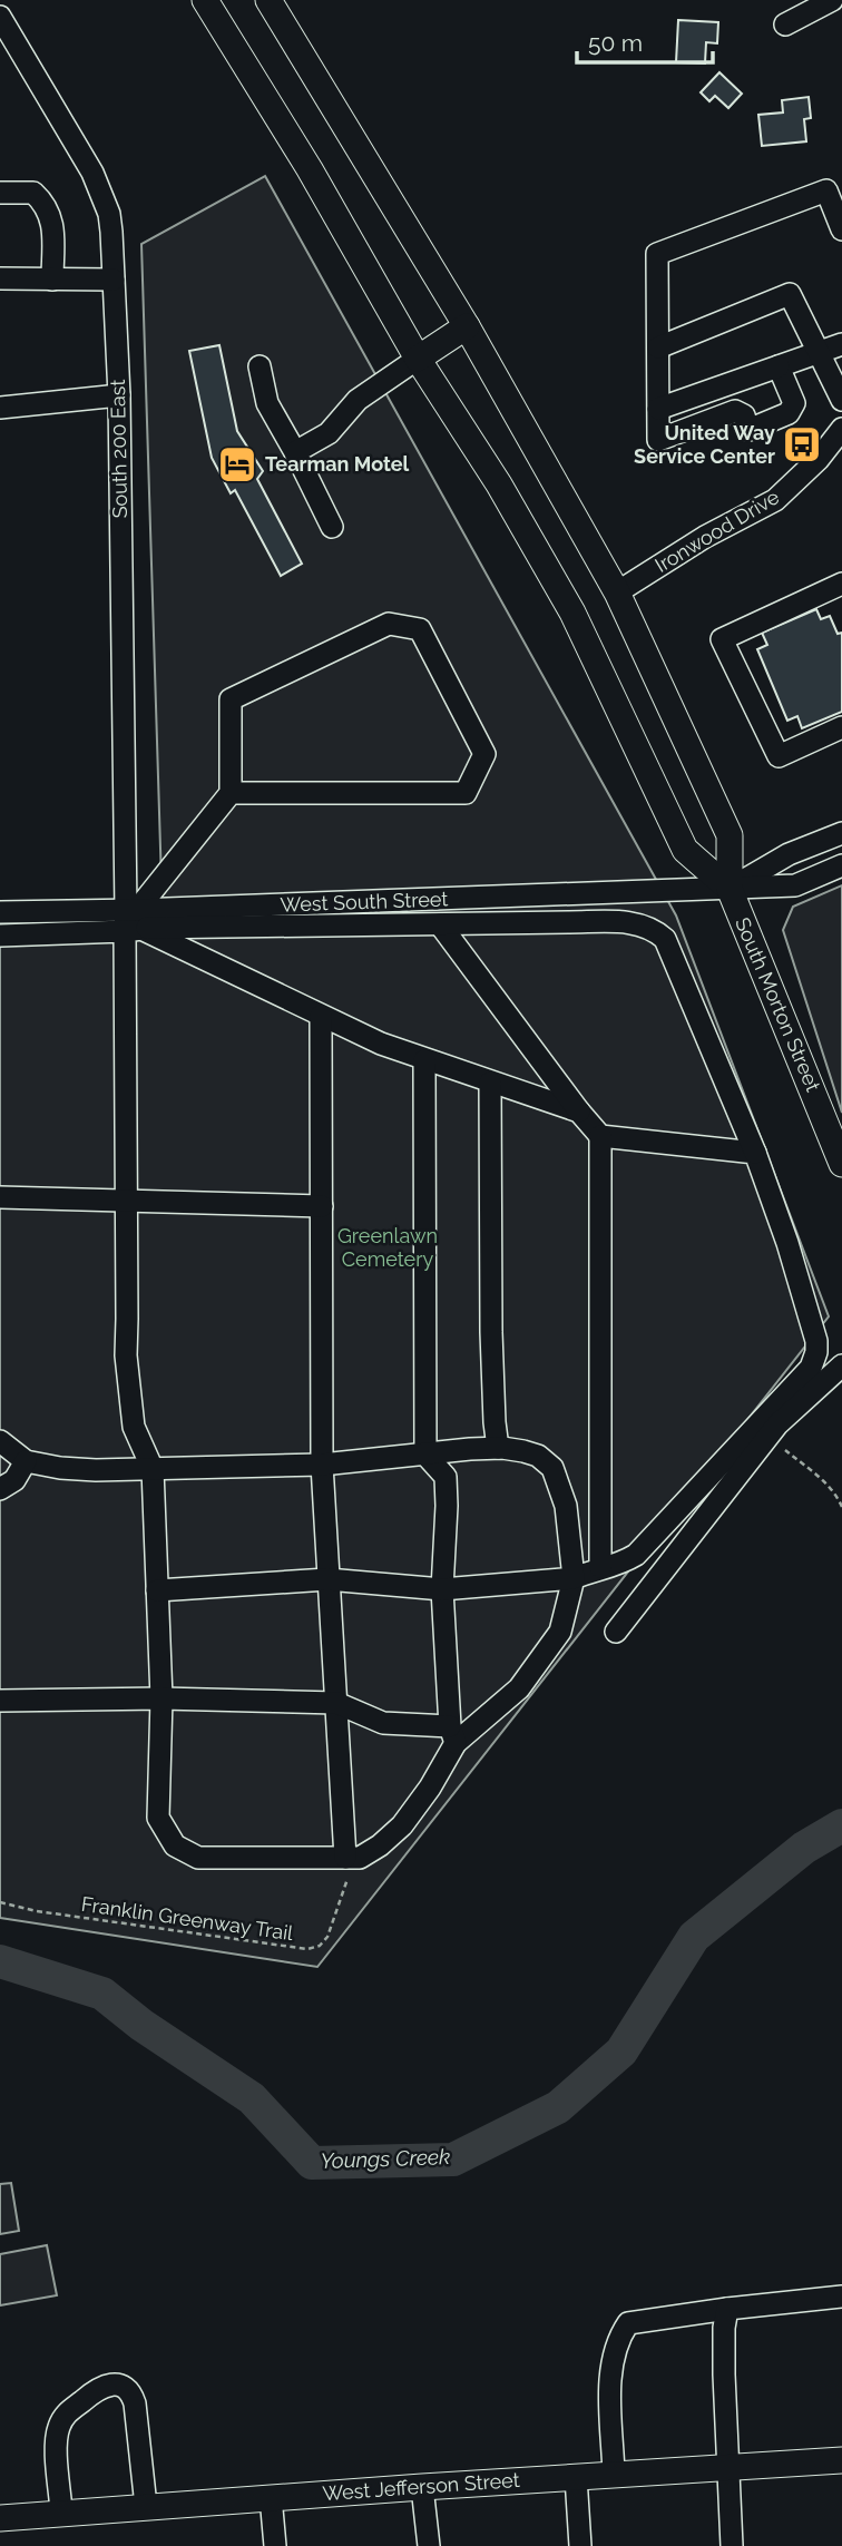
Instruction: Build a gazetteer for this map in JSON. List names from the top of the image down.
{
  "streets": {
    "main road": ["South Morton Street", "West Jefferson Street"],
    "street": ["South 200 East", "Ironwood Drive", "West South Street"],
    "path": ["Franklin Greenway Trail"]
  },
  "crossings": [
    ["South 200 East", "West South Street"],
    ["West South Street", "South Morton Street"]
  ],
  "water": ["Youngs Creek"],
  "parks": ["Greenlawn Cemetery"],
  "places": {
    "bus stop": ["United Way Service Center"],
    "hotel": ["Tearman Motel"]
  },
  "scale_bar": "50 m"
}
